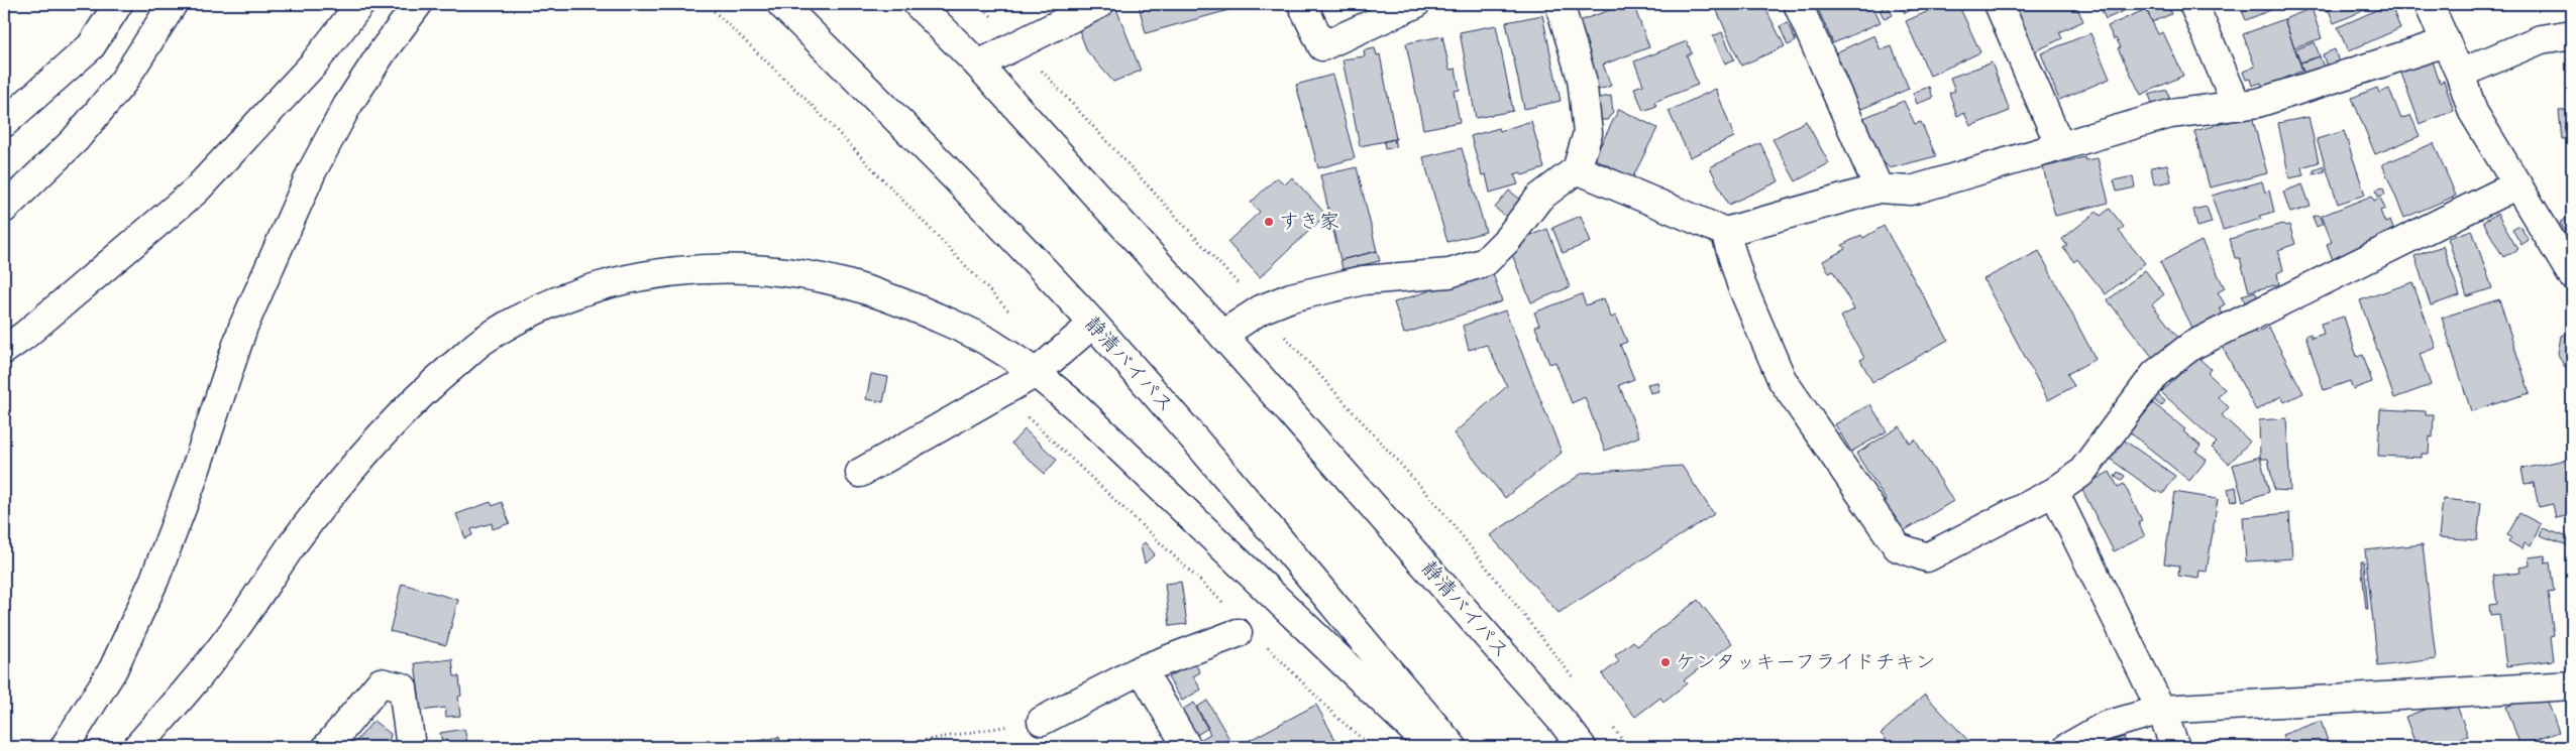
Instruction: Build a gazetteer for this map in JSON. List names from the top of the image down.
{
  "streets": {
    "main road": ["静清バイパス"]
  },
  "places": ["すき家", "ケンタッキーフライドチキン"]
}
